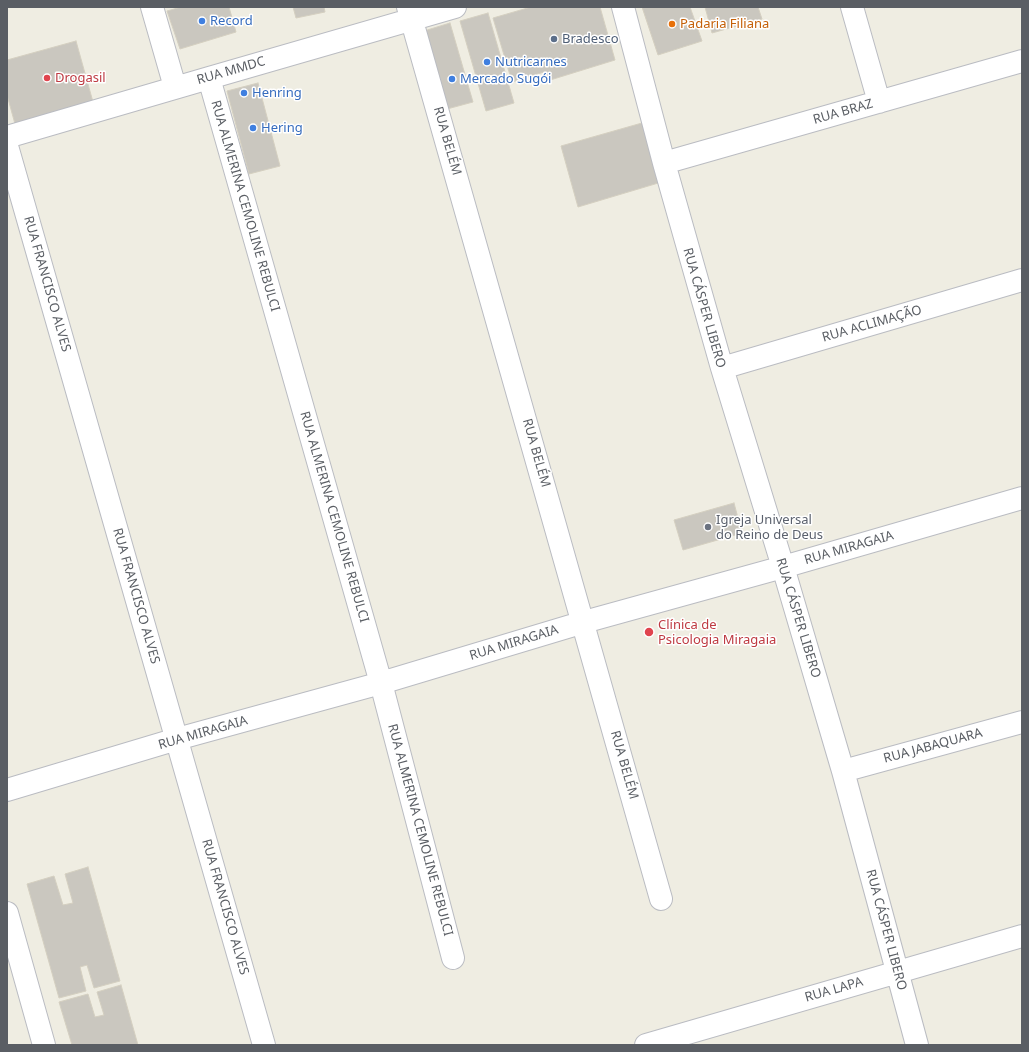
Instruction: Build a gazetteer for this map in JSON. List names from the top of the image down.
{
  "streets": {
    "street": [
      "RUA MMDC",
      "RUA BRAZ",
      "RUA BELÉM",
      "RUA ALMERINA CEMOLINE REBULCI",
      "RUA FRANCISCO ALVES",
      "RUA CÁSPER LIBERO",
      "RUA ACLIMAÇÃO",
      "RUA MIRAGAIA",
      "RUA JABAQUARA",
      "RUA LAPA"
    ]
  },
  "crossings": [
    ["RUA MMDC", "RUA BELÉM"],
    ["RUA MMDC", "RUA ALMERINA CEMOLINE REBULCI"],
    ["RUA BRAZ", "RUA CÁSPER LIBERO"],
    ["RUA BELÉM", "RUA MIRAGAIA"],
    ["RUA ALMERINA CEMOLINE REBULCI", "RUA MIRAGAIA"],
    ["RUA FRANCISCO ALVES", "RUA MIRAGAIA"],
    ["RUA CÁSPER LIBERO", "RUA ACLIMAÇÃO"],
    ["RUA CÁSPER LIBERO", "RUA MIRAGAIA"],
    ["RUA CÁSPER LIBERO", "RUA JABAQUARA"],
    ["RUA CÁSPER LIBERO", "RUA LAPA"]
  ],
  "places": [
    "Record",
    "Padaria Filiana",
    "Bradesco",
    "Nutricarnes",
    "Drogasil",
    "Mercado Sugói",
    "Henring",
    "Hering",
    "Igreja Universal do Reino de Deus",
    "Clínica de Psicologia Miragaia"
  ]
}
